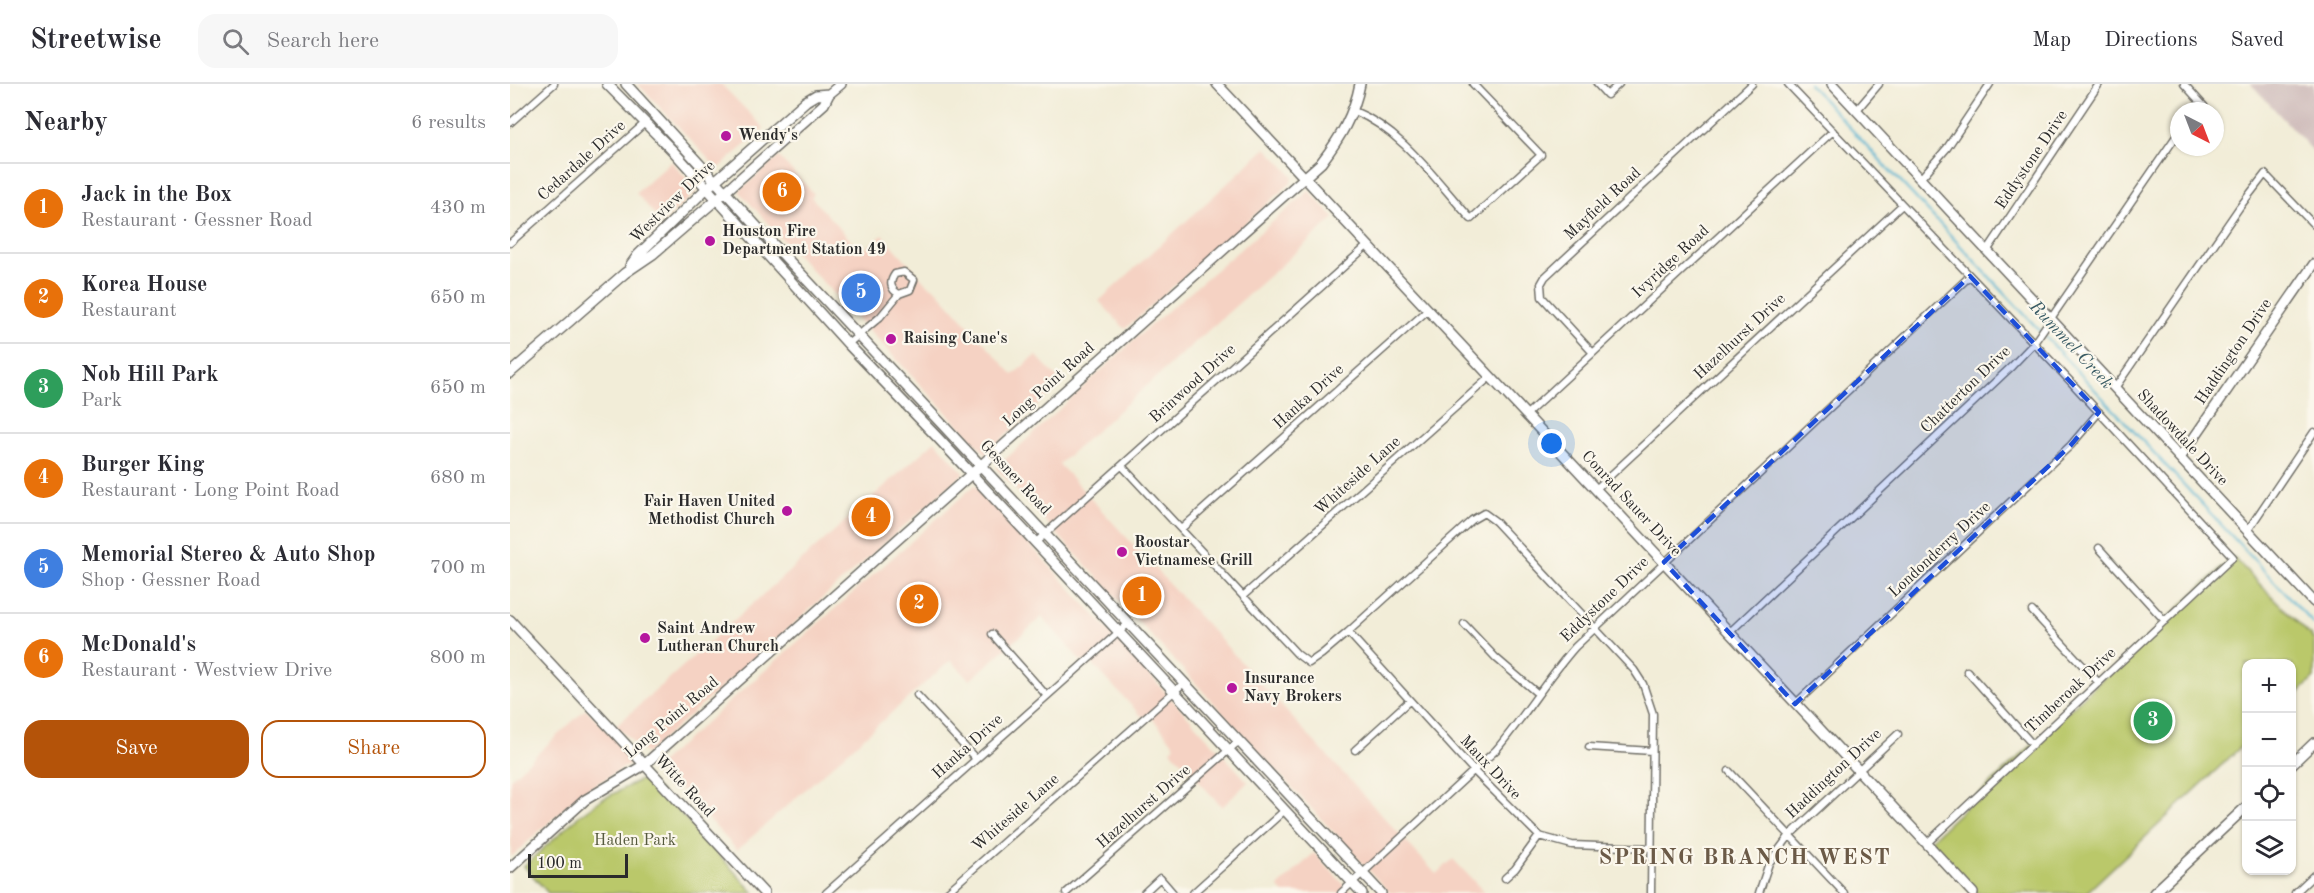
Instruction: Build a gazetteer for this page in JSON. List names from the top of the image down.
{
  "streets": {
    "main road": [
      "Westview Drive",
      "Haddington Drive",
      "Long Point Road",
      "Shadowdale Drive",
      "Gessner Road",
      "Conrad Sauer Drive",
      "Witte Road"
    ],
    "street": [
      "Eddystone Drive",
      "Cedardale Drive",
      "Mayfield Road",
      "Ivyridge Road",
      "Hazelhurst Drive",
      "Brinwood Drive",
      "Chatterton Drive",
      "Hanka Drive",
      "Whiteside Lane",
      "Londonderry Drive",
      "Timberoak Drive",
      "Maux Drive"
    ]
  },
  "crossings": [
    ["Eddystone Drive", "Shadowdale Drive"],
    ["Eddystone Drive", "Gessner Road"],
    ["Eddystone Drive", "Conrad Sauer Drive"],
    ["Eddystone Drive", "Maux Drive"],
    ["Cedardale Drive", "Gessner Road"],
    ["Westview Drive", "Gessner Road"],
    ["Mayfield Road", "Ivyridge Road"],
    ["Ivyridge Road", "Conrad Sauer Drive"],
    ["Hazelhurst Drive", "Gessner Road"],
    ["Hazelhurst Drive", "Conrad Sauer Drive"],
    ["Haddington Drive", "Shadowdale Drive"],
    ["Haddington Drive", "Conrad Sauer Drive"],
    ["Brinwood Drive", "Gessner Road"],
    ["Brinwood Drive", "Conrad Sauer Drive"],
    ["Long Point Road", "Gessner Road"],
    ["Long Point Road", "Conrad Sauer Drive"],
    ["Long Point Road", "Witte Road"],
    ["Chatterton Drive", "Shadowdale Drive"],
    ["Chatterton Drive", "Conrad Sauer Drive"],
    ["Hanka Drive", "Gessner Road"],
    ["Hanka Drive", "Conrad Sauer Drive"],
    ["Whiteside Lane", "Gessner Road"],
    ["Whiteside Lane", "Conrad Sauer Drive"],
    ["Conrad Sauer Drive", "Londonderry Drive"],
    ["Conrad Sauer Drive", "Timberoak Drive"],
    ["Londonderry Drive", "Timberoak Drive"]
  ],
  "districts": ["SPRING BRANCH WEST"],
  "water": ["Rummel Creek"],
  "parks": ["Haden Park"],
  "places": [
    "Wendy's",
    "Houston Fire Department Station 49",
    "Raising Cane's",
    "Fair Haven United Methodist Church",
    "Roostar Vietnamese Grill",
    "Saint Andrew Lutheran Church",
    "Insurance Navy Brokers"
  ],
  "scale_bar": "100 m",
  "north": "bottom right",
  "page": {
    "header": "Streetwise",
    "search": "Search here",
    "nav": ["Map", "Directions", "Saved"],
    "heading": ["Nearby", "6 results"],
    "list": [
      {
        "mark": "1",
        "name": "Jack in the Box",
        "note": "Restaurant · Gessner Road",
        "value": "430 m"
      },
      {
        "mark": "2",
        "name": "Korea House",
        "note": "Restaurant",
        "value": "650 m"
      },
      {
        "mark": "3",
        "name": "Nob Hill Park",
        "note": "Park",
        "value": "650 m"
      },
      {
        "mark": "4",
        "name": "Burger King",
        "note": "Restaurant · Long Point Road",
        "value": "680 m"
      },
      {
        "mark": "5",
        "name": "Memorial Stereo & Auto Shop",
        "note": "Shop · Gessner Road",
        "value": "700 m"
      },
      {
        "mark": "6",
        "name": "McDonald's",
        "note": "Restaurant · Westview Drive",
        "value": "800 m"
      }
    ],
    "pins": [
      "6",
      "5",
      "4",
      "1",
      "2",
      "3"
    ],
    "map_buttons": ["+", "−"],
    "buttons": ["Save", "Share"],
    "scale": "100 m"
  }
}
